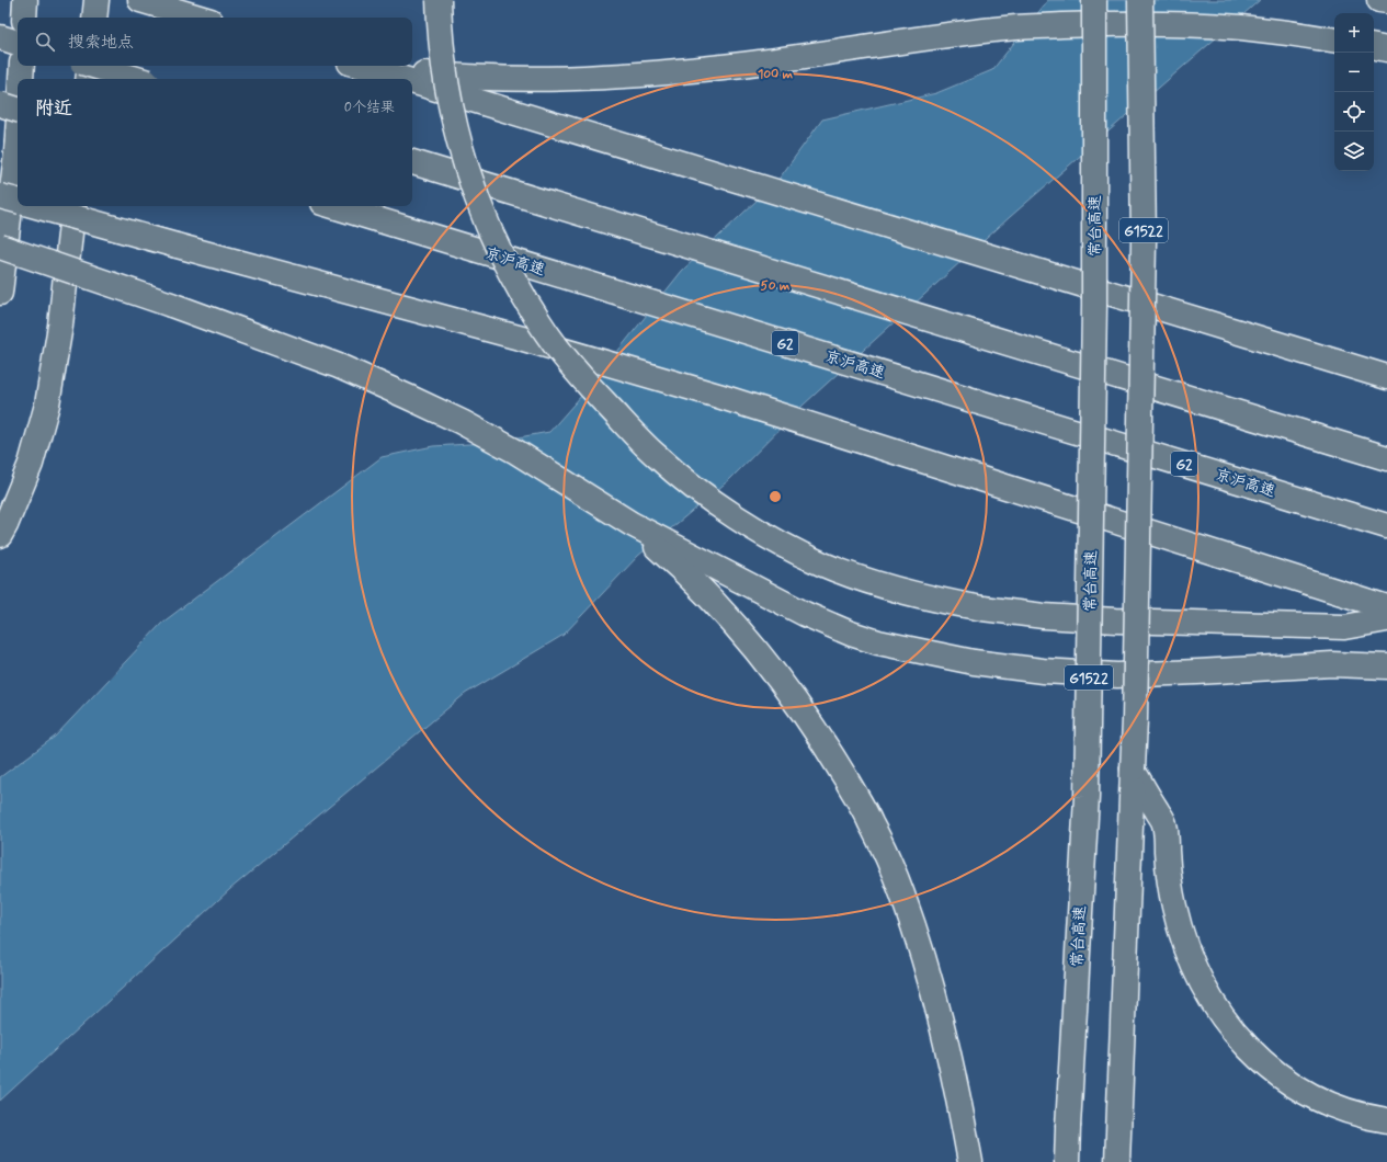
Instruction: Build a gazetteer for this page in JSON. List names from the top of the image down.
{
  "streets": {
    "main road": [
      "常台高速",
      "G1522",
      "京沪高速",
      "G2"
    ]
  },
  "page": {
    "map_buttons": ["+", "−"],
    "search": "搜索地点",
    "heading": ["附近", "0个结果"]
  },
  "rings": ["100 m", "50 m"]
}
